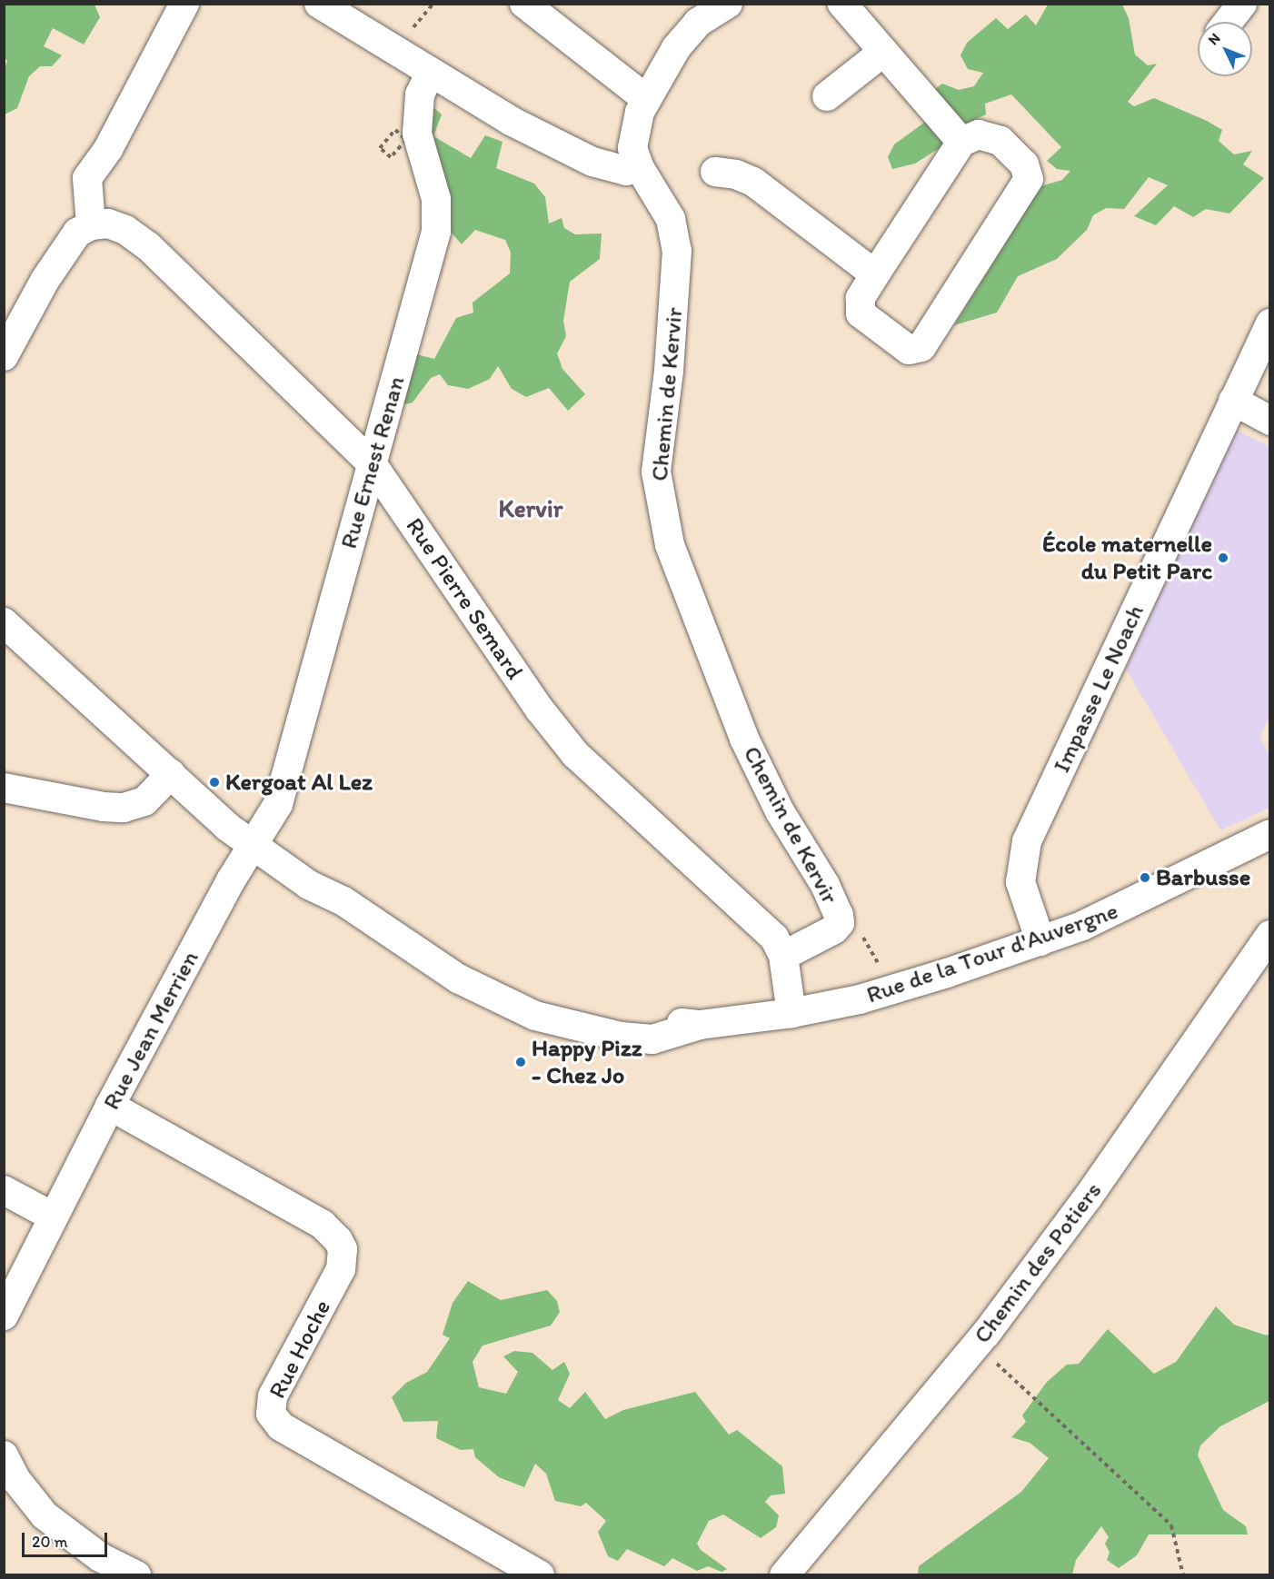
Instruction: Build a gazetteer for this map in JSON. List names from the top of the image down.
{
  "streets": {
    "street": [
      "Chemin de Kervir",
      "Rue Ernest Renan",
      "Rue Pierre Semard",
      "Impasse Le Noach",
      "Rue de la Tour d'Auvergne",
      "Rue Jean Merrien",
      "Chemin des Potiers",
      "Rue Hoche"
    ]
  },
  "crossings": [
    ["Chemin de Kervir", "Rue Pierre Semard"],
    ["Rue Ernest Renan", "Rue Pierre Semard"],
    ["Rue Ernest Renan", "Rue de la Tour d'Auvergne"],
    ["Rue Ernest Renan", "Rue Jean Merrien"],
    ["Rue Pierre Semard", "Rue de la Tour d'Auvergne"],
    ["Impasse Le Noach", "Rue de la Tour d'Auvergne"],
    ["Rue de la Tour d'Auvergne", "Rue Jean Merrien"],
    ["Rue Jean Merrien", "Rue Hoche"]
  ],
  "districts": ["Kervir"],
  "places": [
    "École maternelle du Petit Parc",
    "Kergoat Al Lez",
    "Barbusse",
    "Happy Pizz - Chez Jo"
  ],
  "scale_bar": "20 m",
  "north": "top left"
}
